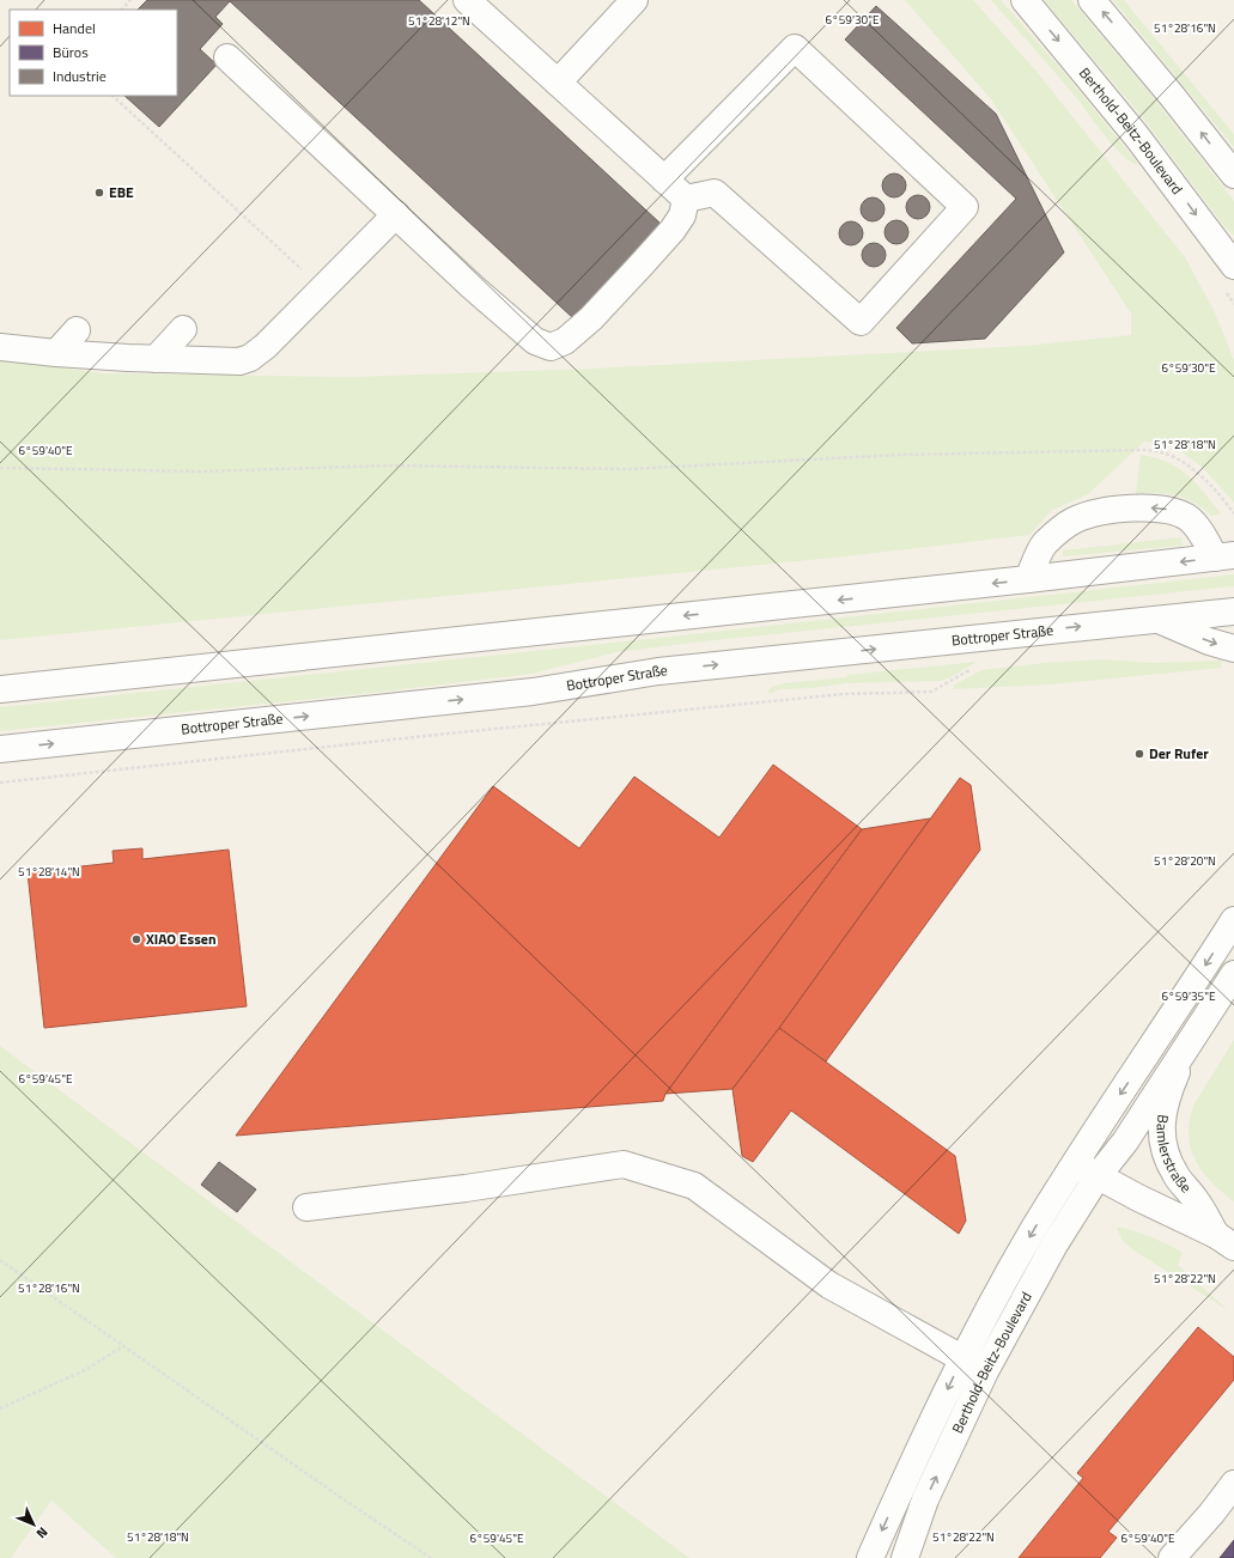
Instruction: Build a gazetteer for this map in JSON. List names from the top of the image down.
{
  "streets": {
    "main road": ["Berthold-Beitz-Boulevard", "Bottroper Straße", "Bamlerstraße"]
  },
  "crossings": [
    ["Berthold-Beitz-Boulevard", "Bamlerstraße"]
  ],
  "places": ["EBE", "Der Rufer", "XIAO Essen"],
  "legend": ["Handel", "Büros", "Industrie"],
  "north": "bottom right",
  "coordinates": [
    "6°59'30\"E",
    "51°28'12\"N",
    "51°28'16\"N",
    "51°28'18\"N",
    "6°59'40\"E",
    "51°28'20\"N",
    "51°28'14\"N",
    "6°59'35\"E",
    "6°59'45\"E",
    "51°28'22\"N"
  ]
}
